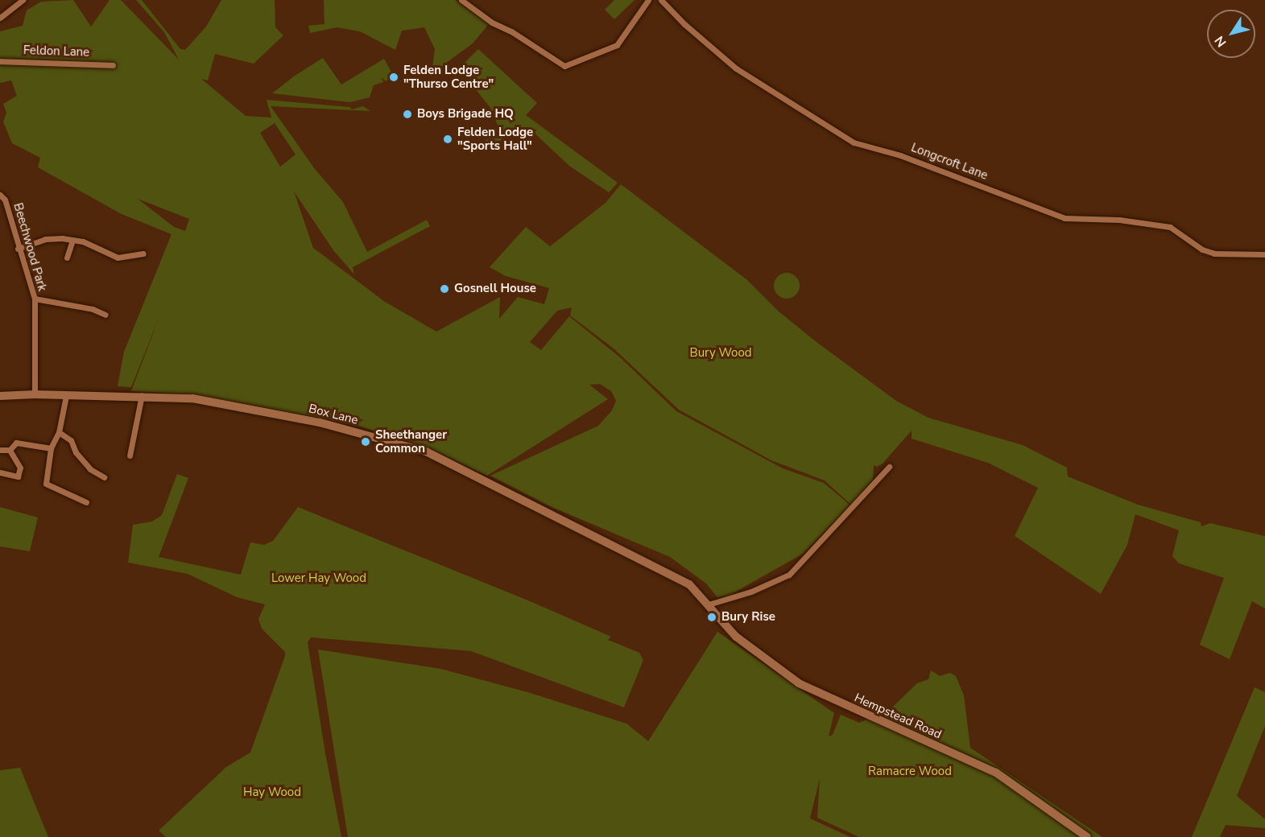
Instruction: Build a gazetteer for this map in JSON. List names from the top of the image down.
{
  "streets": {
    "main road": ["Box Lane", "Hempstead Road"],
    "street": ["Feldon Lane", "Longcroft Lane", "Beechwood Park"]
  },
  "crossings": [
    ["Beechwood Park", "Box Lane"],
    ["Box Lane", "Hempstead Road"]
  ],
  "parks": [
    "Bury Wood",
    "Lower Hay Wood",
    "Ramacre Wood",
    "Hay Wood"
  ],
  "places": [
    "Felden Lodge \"Thurso Centre\"",
    "Boys Brigade HQ",
    "Felden Lodge \"Sports Hall\"",
    "Gosnell House",
    "Sheethanger Common",
    "Bury Rise"
  ],
  "north": "bottom left"
}
